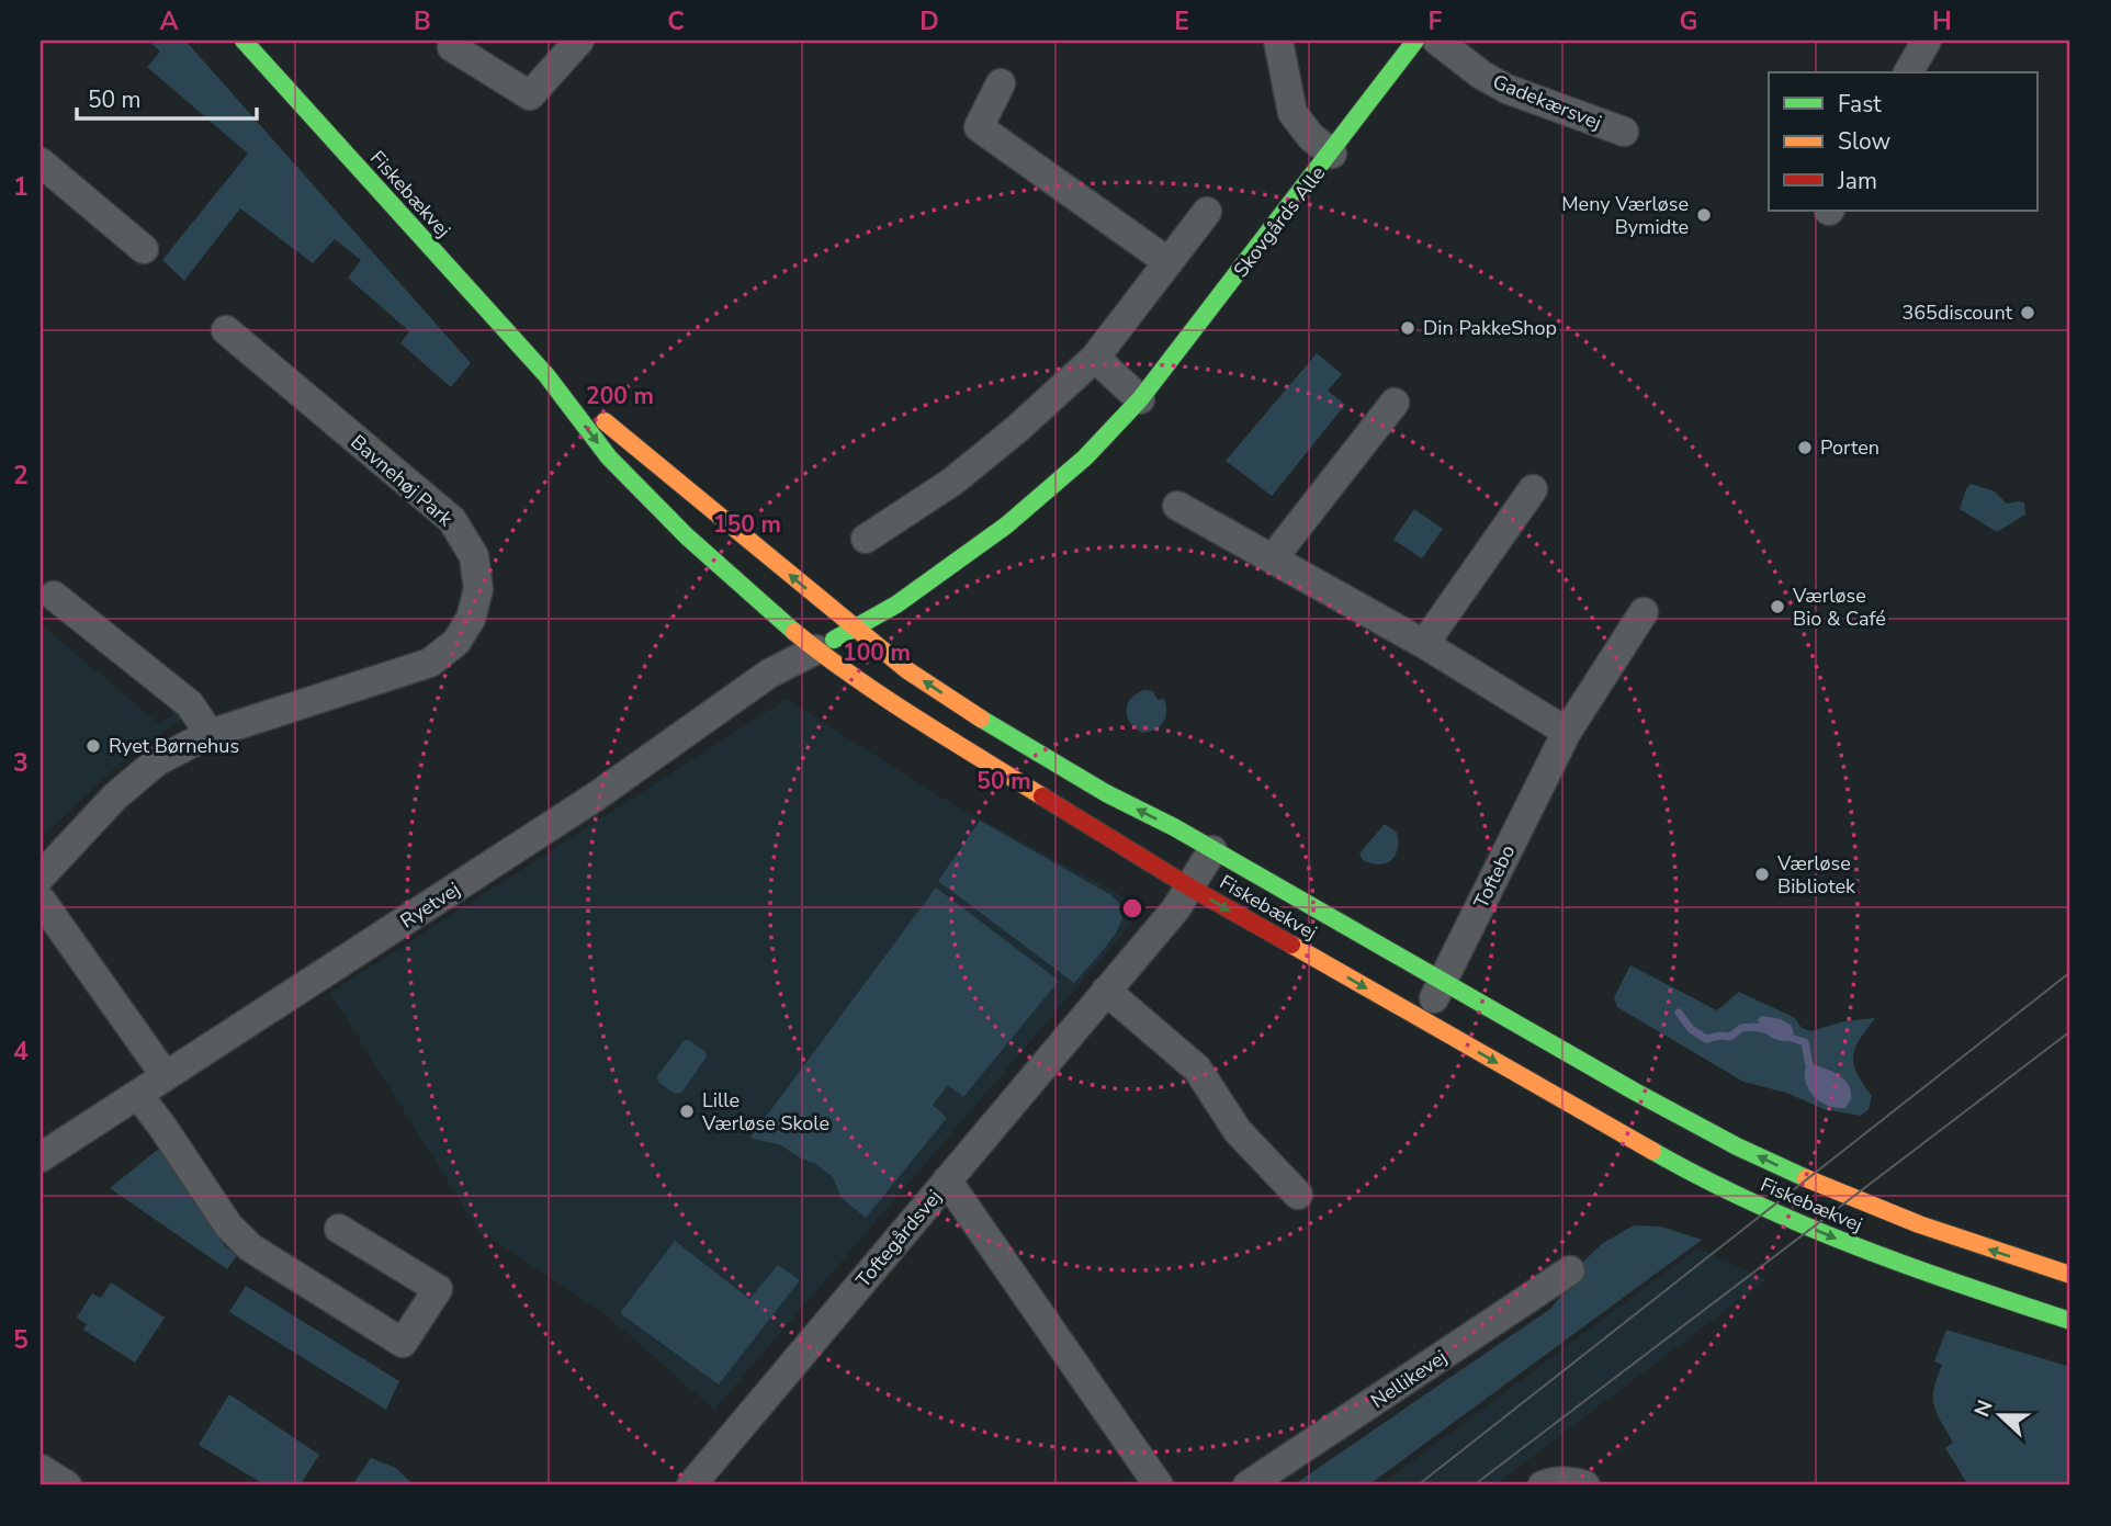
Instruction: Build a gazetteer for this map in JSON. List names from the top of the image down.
{
  "streets": {
    "street": [
      "Gadekærsvej",
      "Fiskebækvej",
      "Skovgårds Alle",
      "Bavnehøj Park",
      "Toftebo",
      "Ryetvej",
      "Toftegårdsvej",
      "Nellikevej"
    ]
  },
  "crossings": [
    ["Fiskebækvej", "Skovgårds Alle"],
    ["Fiskebækvej", "Toftebo"],
    ["Fiskebækvej", "Ryetvej"],
    ["Fiskebækvej", "Toftegårdsvej"],
    ["Skovgårds Alle", "Ryetvej"]
  ],
  "places": [
    "Meny Værløse Bymidte",
    "365discount",
    "Din PakkeShop",
    "Porten",
    "Værløse Bio & Café",
    "Ryet Børnehus",
    "Værløse Bibliotek",
    "Lille Værløse Skole"
  ],
  "legend": ["Fast", "Slow", "Jam"],
  "scale_bar": "50 m",
  "north": "left",
  "grid": {
    "columns": [
      "A",
      "B",
      "C",
      "D",
      "E",
      "F",
      "G",
      "H"
    ],
    "rows": [
      "1",
      "2",
      "3",
      "4",
      "5"
    ]
  },
  "rings": [
    "200 m",
    "150 m",
    "100 m",
    "50 m"
  ]
}
